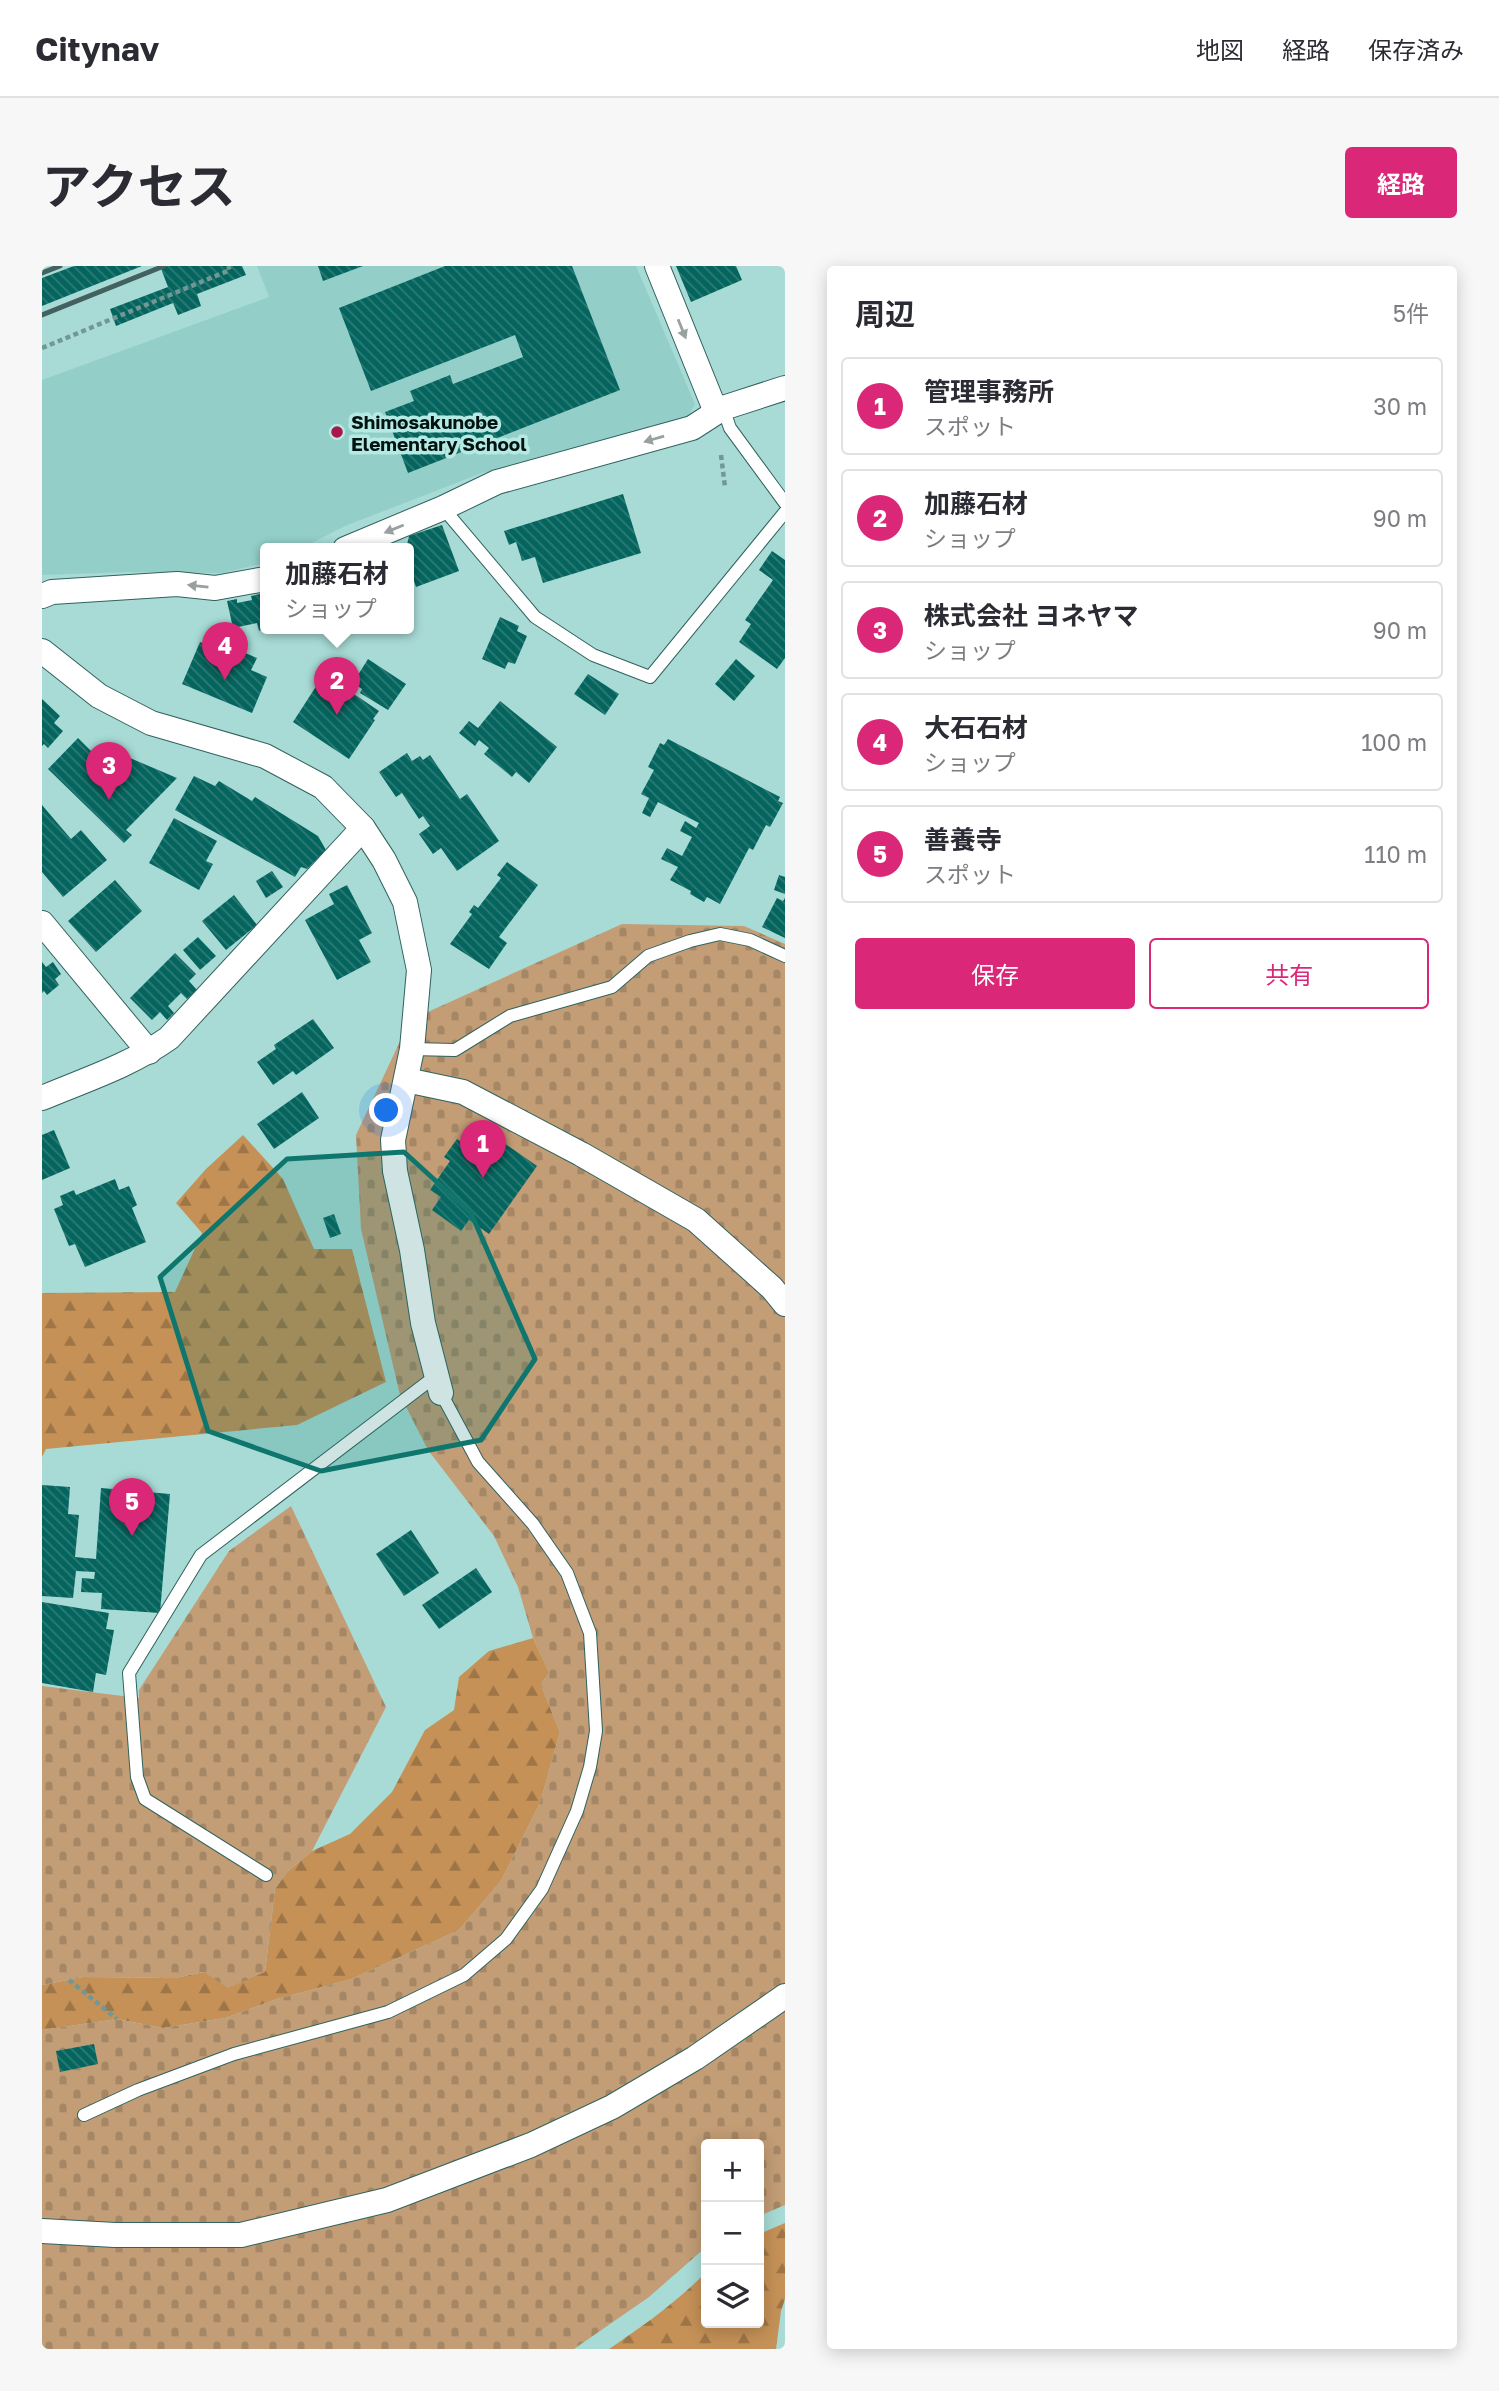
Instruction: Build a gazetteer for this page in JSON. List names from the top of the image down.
{
  "places": ["Shimosakunobe Elementary School"],
  "page": {
    "header": "Citynav",
    "nav": ["地図", "経路", "保存済み"],
    "title": "アクセス",
    "buttons": [
      "経路",
      ["保存", "共有"]
    ],
    "heading": ["周辺", "5件"],
    "list": [
      {
        "mark": "1",
        "name": "管理事務所",
        "note": "スポット",
        "value": "30 m"
      },
      {
        "mark": "2",
        "name": "加藤石材",
        "note": "ショップ",
        "value": "90 m"
      },
      {
        "mark": "3",
        "name": "株式会社 ヨネヤマ",
        "note": "ショップ",
        "value": "90 m"
      },
      {
        "mark": "4",
        "name": "大石石材",
        "note": "ショップ",
        "value": "100 m"
      },
      {
        "mark": "5",
        "name": "善養寺",
        "note": "スポット",
        "value": "110 m"
      }
    ],
    "popup": ["加藤石材", "ショップ"],
    "pins": [
      "4",
      "2",
      "3",
      "1",
      "5"
    ],
    "map_buttons": ["+", "−"]
  }
}
